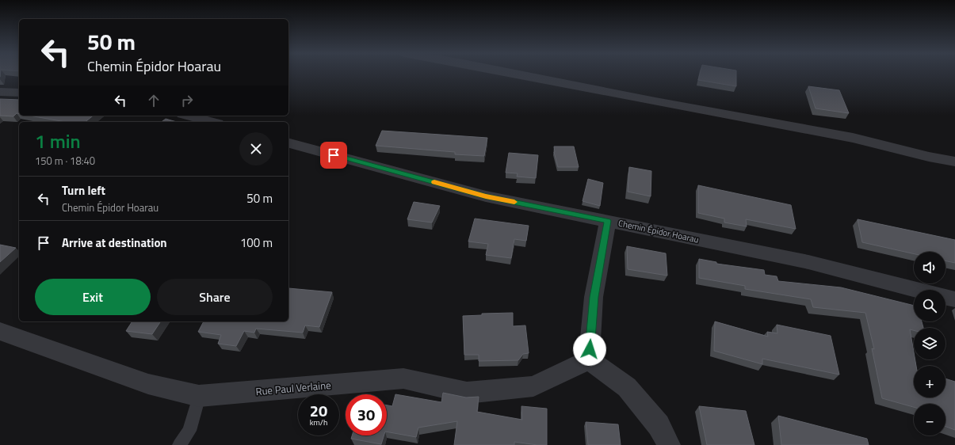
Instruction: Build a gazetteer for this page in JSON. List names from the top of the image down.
{
  "streets": {
    "street": ["Chemin Épidor Hoarau", "Rue Paul Verlaine"]
  },
  "page": {
    "turn": ["50 m", "Chemin Épidor Hoarau"],
    "heading": ["1 min", "150 m · 18:40"],
    "list": [
      {
        "name": "Turn left",
        "note": "Chemin Épidor Hoarau",
        "value": "50 m"
      },
      {
        "name": "Arrive at destination",
        "value": "100 m"
      }
    ],
    "map_buttons": ["+", "−"],
    "buttons": ["Exit", "Share"],
    "speed": "20 km/h",
    "limit": "30"
  }
}
